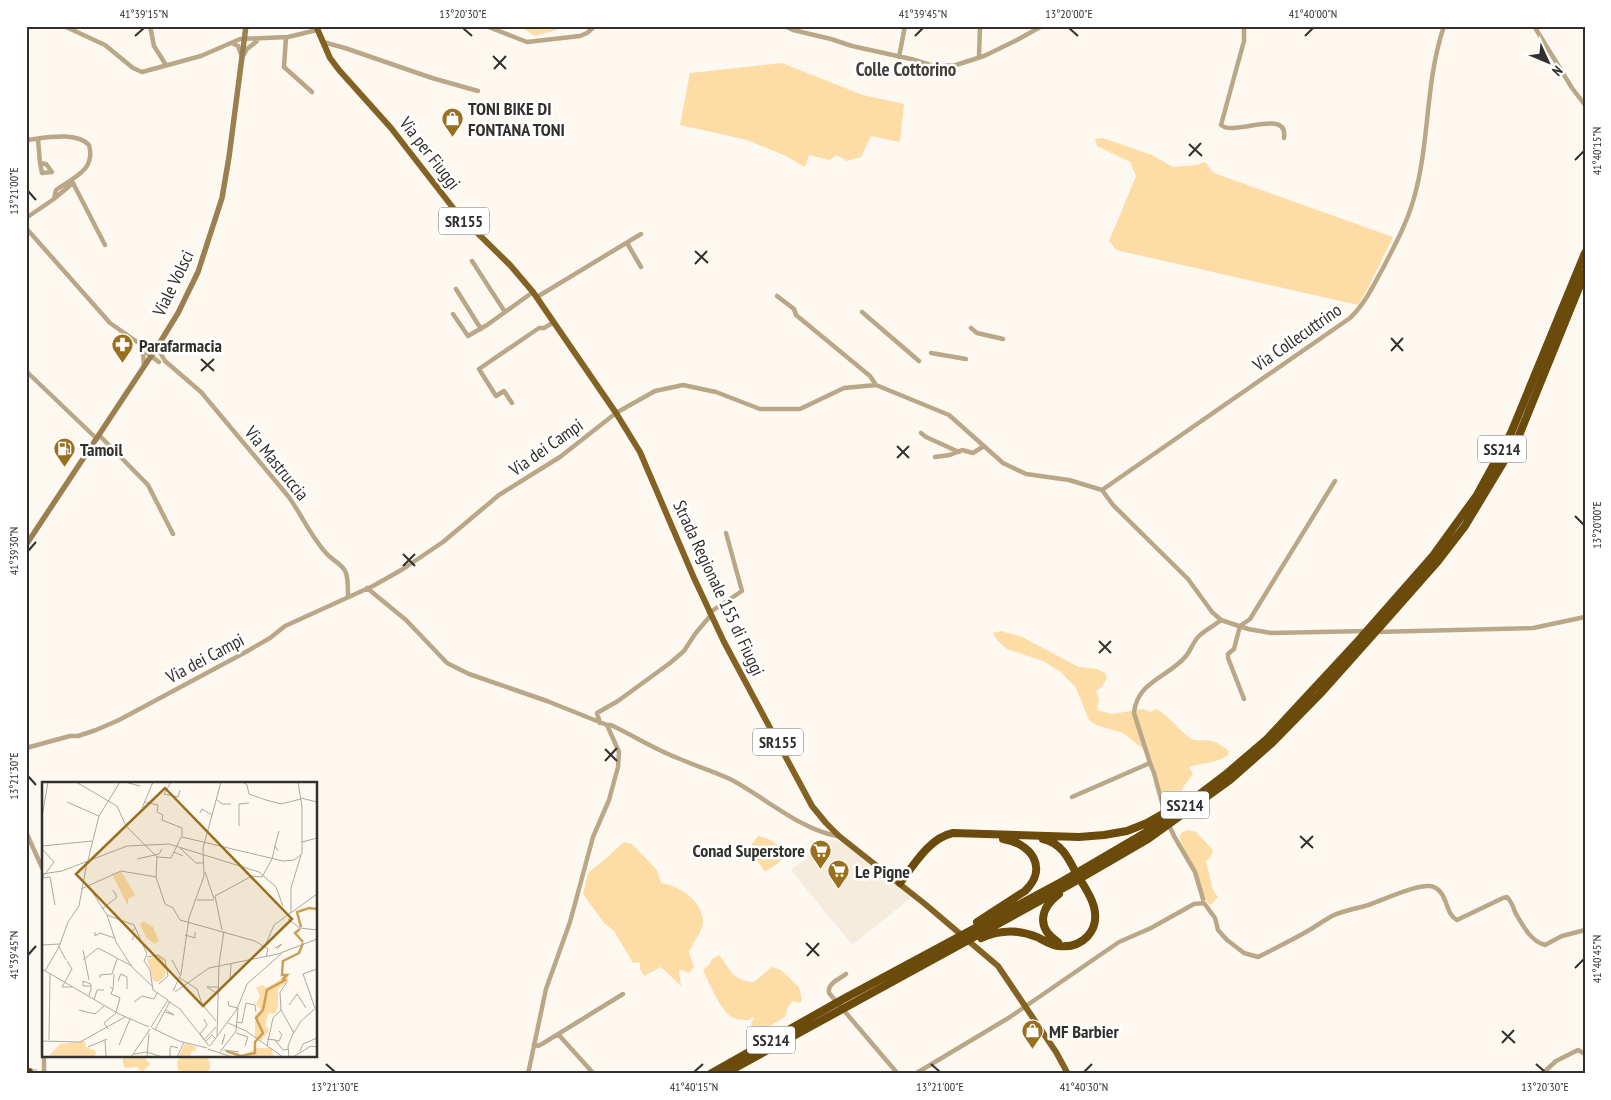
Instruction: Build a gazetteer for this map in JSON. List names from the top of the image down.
{
  "streets": {
    "highway": ["SS214"],
    "main road": [
      "Via per Fiuggi",
      "SR155",
      "Viale Volsci",
      "Strada Regionale 155 di Fiuggi"
    ],
    "street": ["Via Collecuttrino", "Via dei Campi", "Via Mastruccia"]
  },
  "crossings": [
    ["Via per Fiuggi", "Via dei Campi"],
    ["Via per Fiuggi", "Strada Regionale 155 di Fiuggi"],
    ["SR155", "Strada Regionale 155 di Fiuggi"],
    ["Via Collecuttrino", "Via dei Campi"],
    ["Via dei Campi", "Via Mastruccia"],
    ["Via dei Campi", "Strada Regionale 155 di Fiuggi"]
  ],
  "districts": ["Colle Cottorino"],
  "places": {
    "shop": ["TONI BIKE DI FONTANA TONI", "MF Barbier"],
    "pharmacy": ["Parafarmacia"],
    "fuel station": ["Tamoil"],
    "supermarket": ["Conad Superstore", "Le Pigne"]
  },
  "north": "bottom right",
  "coordinates": [
    "41°39'15\"N",
    "13°20'30\"E",
    "41°39'45\"N",
    "13°20'00\"E",
    "41°40'00\"N",
    "41°40'15\"N",
    "13°21'00\"E",
    "41°39'30\"N",
    "13°21'30\"E",
    "41°40'45\"N",
    "41°40'30\"N"
  ]
}
